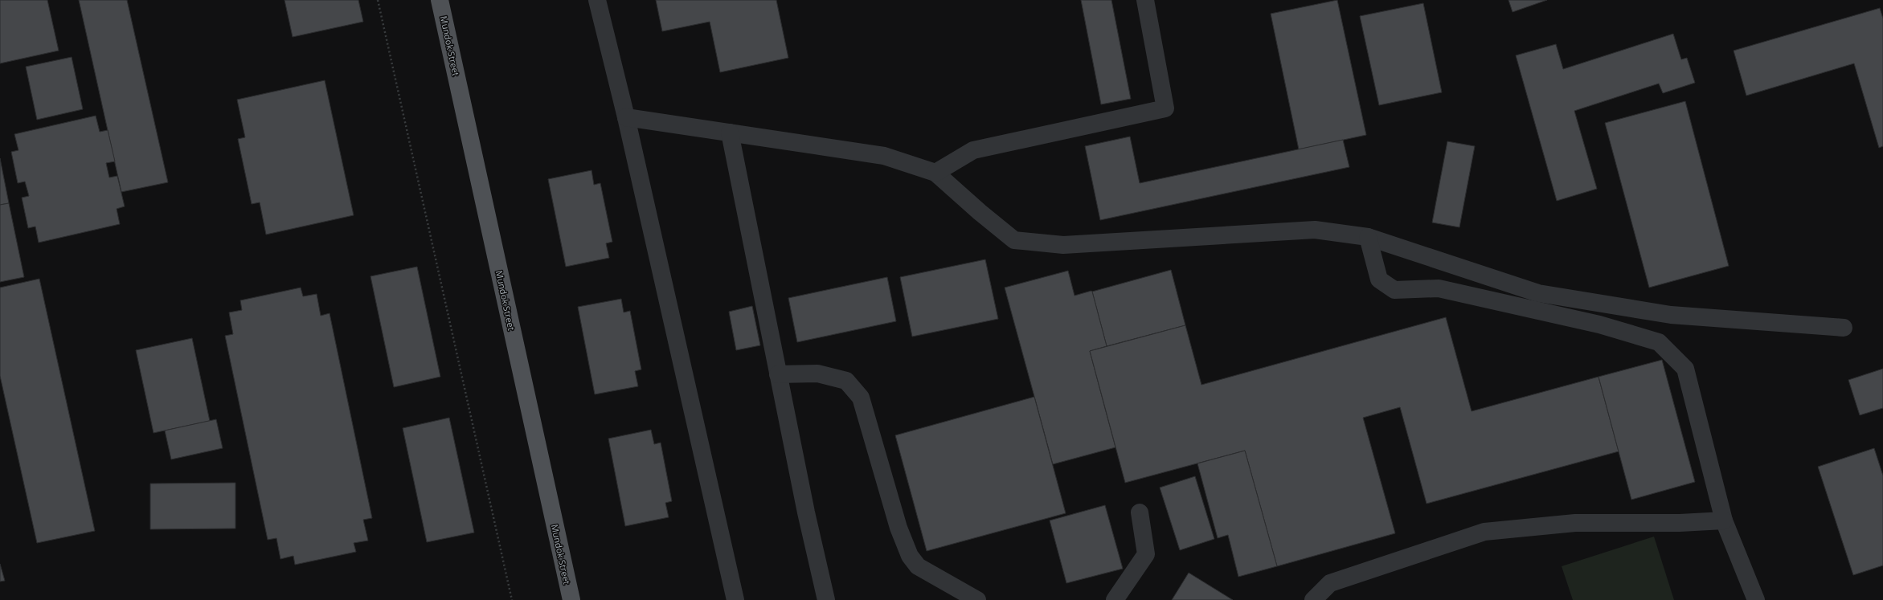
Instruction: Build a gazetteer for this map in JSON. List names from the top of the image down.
{
  "streets": {
    "main road": ["Mundok Street"]
  }
}
